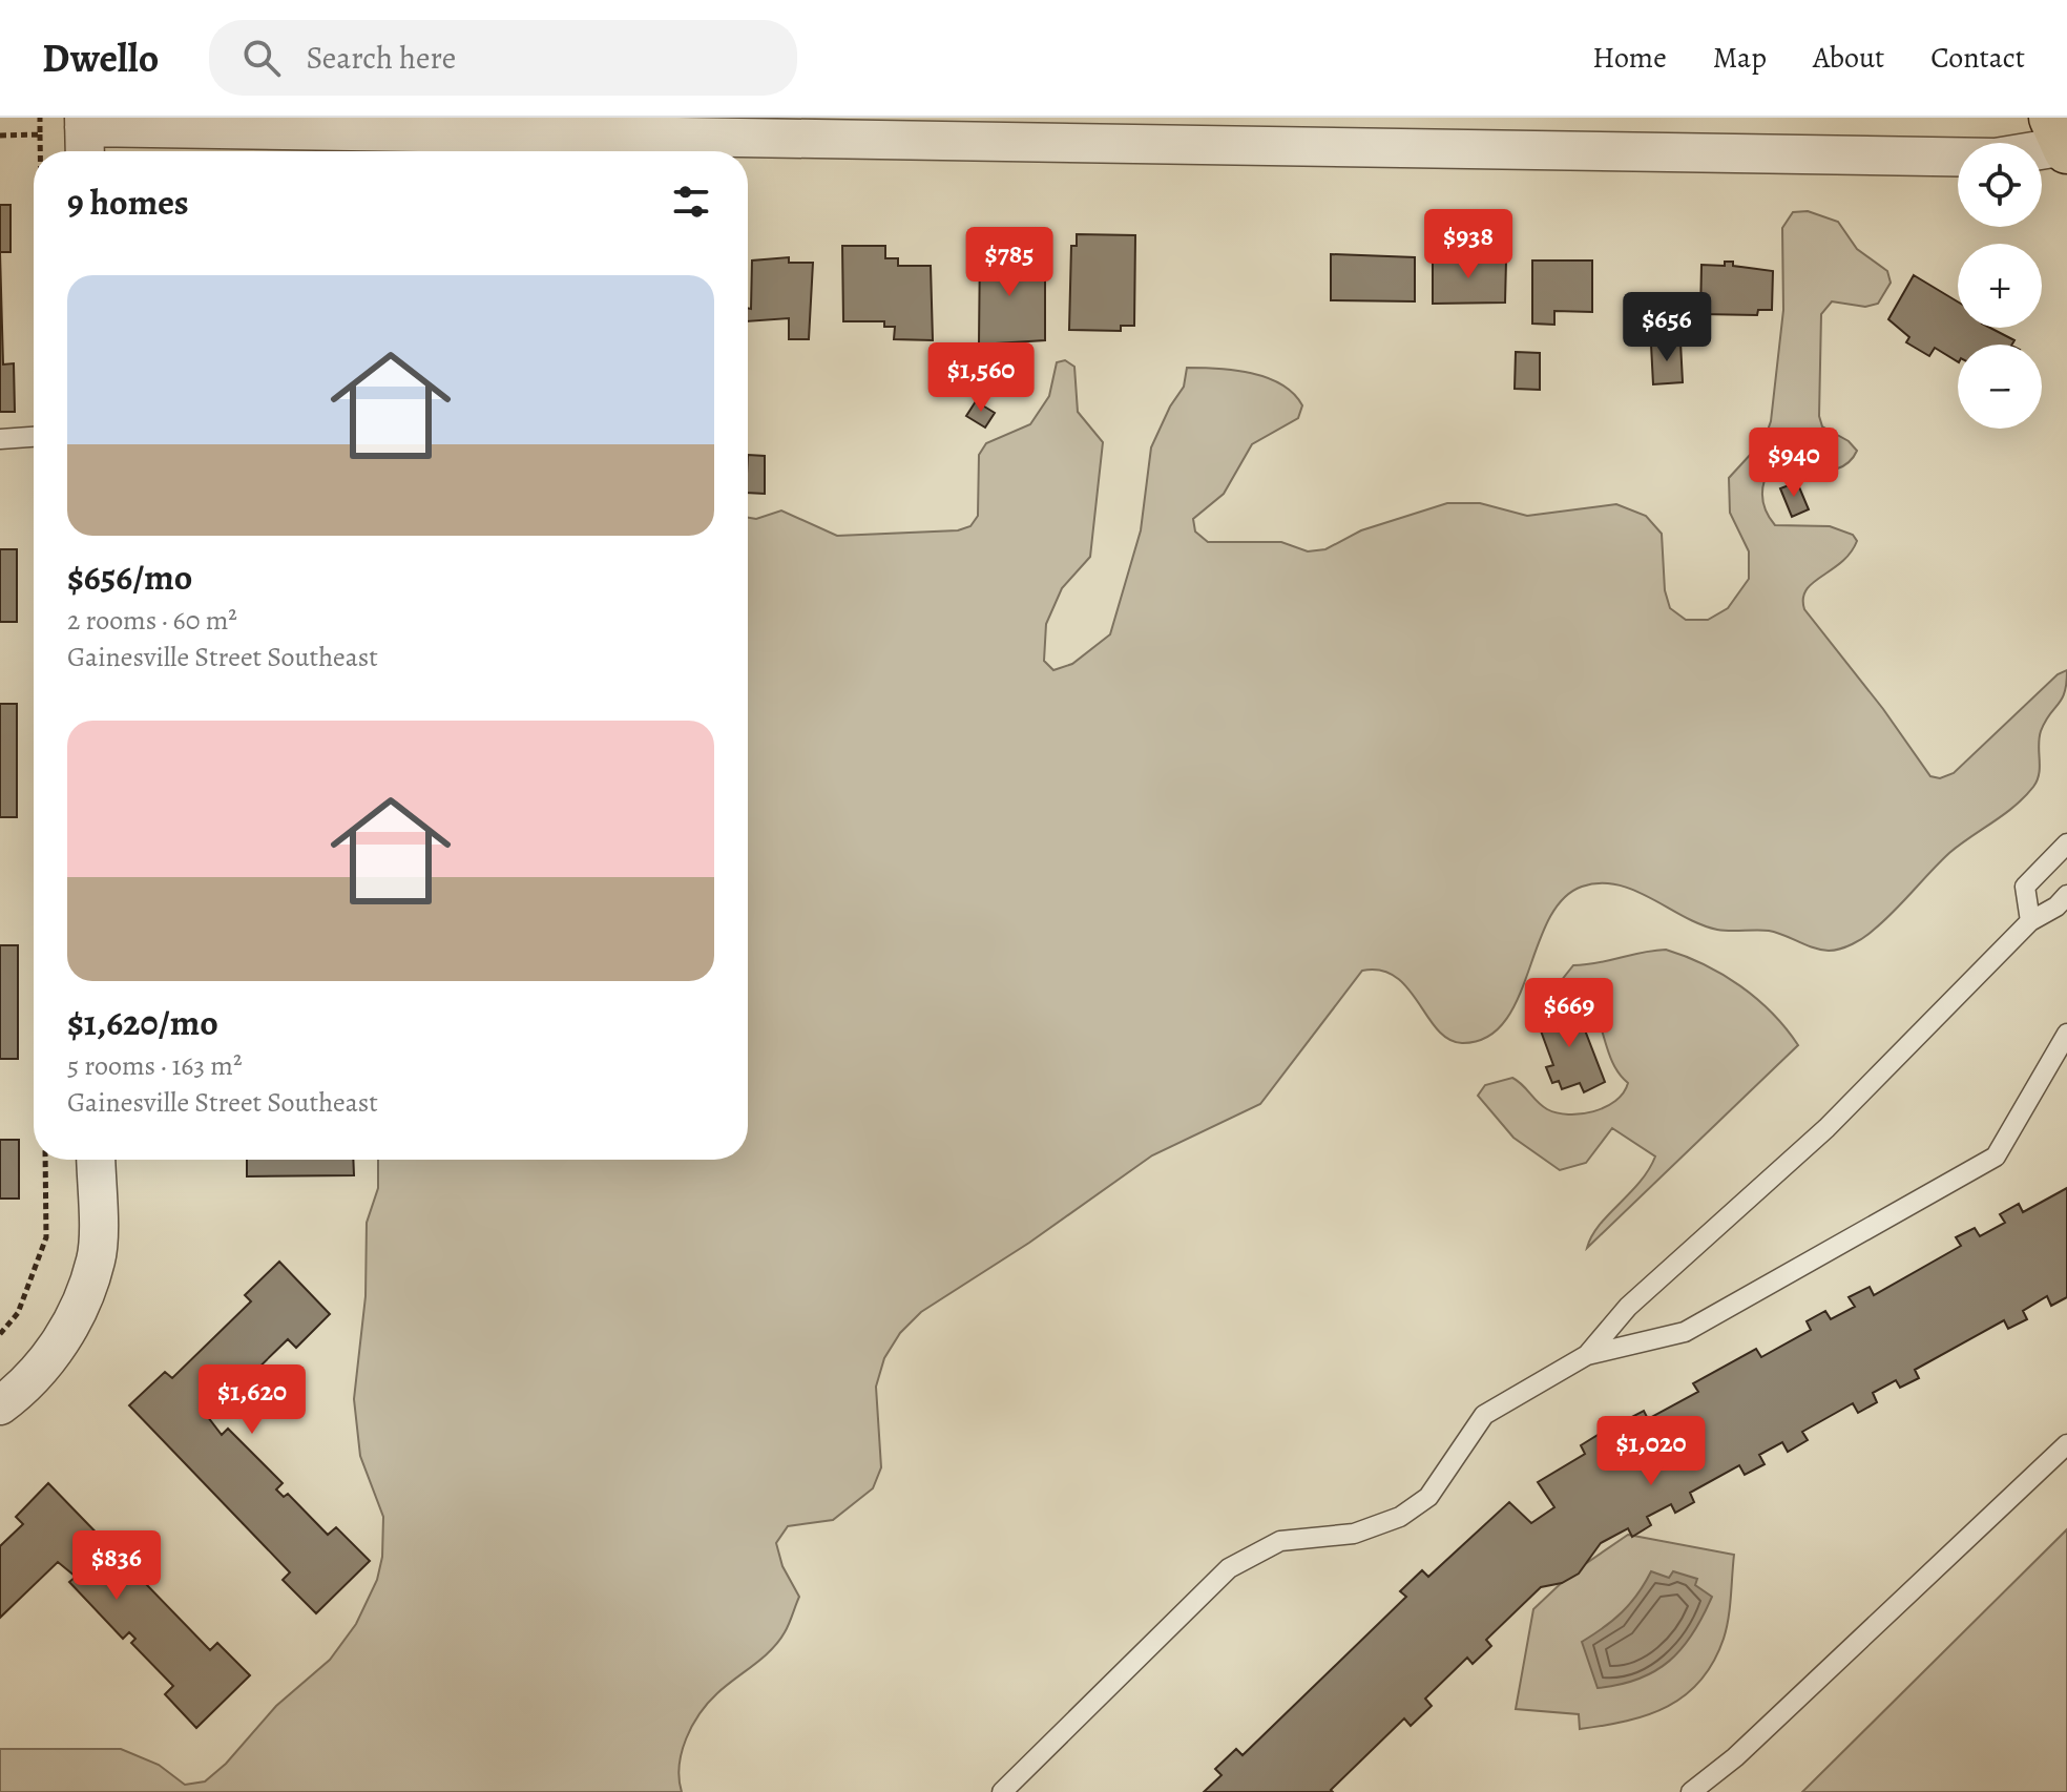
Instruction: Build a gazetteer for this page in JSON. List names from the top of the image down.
{
  "page": {
    "header": "Dwello",
    "search": "Search here",
    "nav": [
      "Home",
      "Map",
      "About",
      "Contact"
    ],
    "map_buttons": ["+", "−"],
    "heading": "9 homes",
    "price": [
      "$938",
      "$785",
      "$656",
      "$1,560",
      "$940",
      "$669",
      "$1,620",
      "$1,020",
      "$836"
    ],
    "list": [
      {
        "name": "$656/mo",
        "note": "2 rooms · 60 m² · Gainesville Street Southeast"
      },
      {
        "name": "$1,620/mo",
        "note": "5 rooms · 163 m² · Gainesville Street Southeast"
      }
    ]
  }
}
